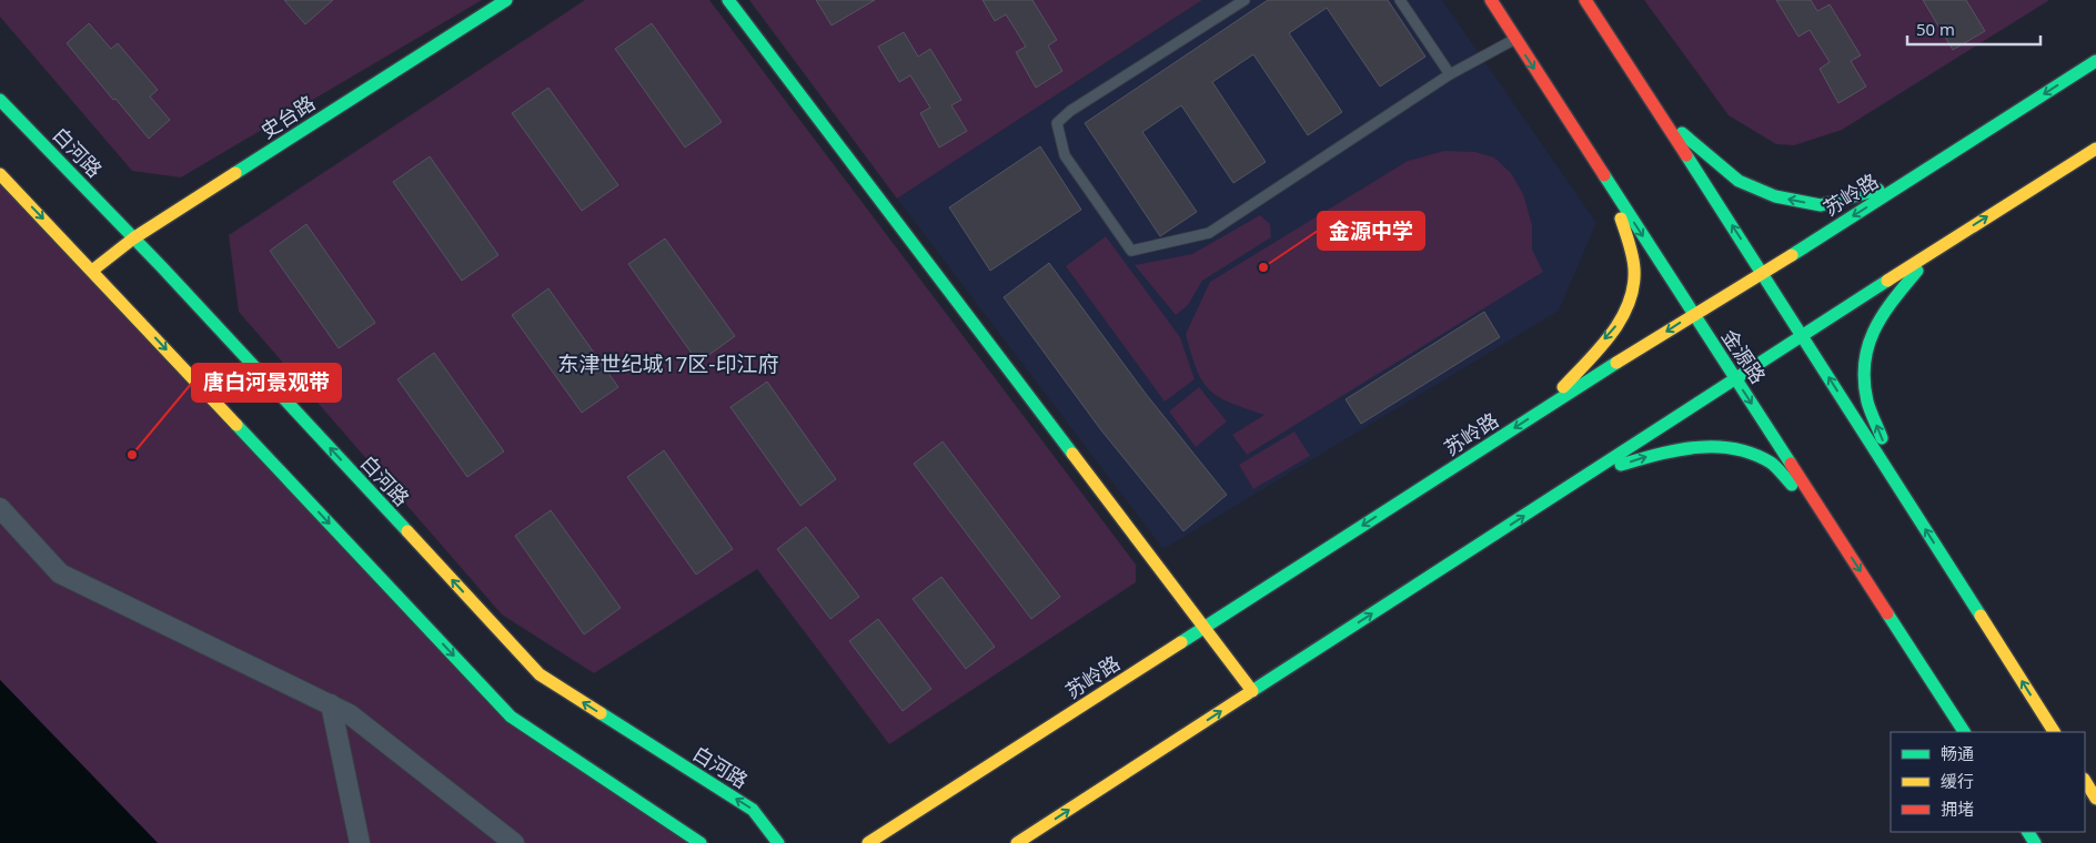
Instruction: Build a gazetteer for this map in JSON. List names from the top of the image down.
{
  "streets": {
    "main road": [
      "史台路",
      "白河路",
      "苏岭路",
      "金源路"
    ]
  },
  "crossings": [
    ["史台路", "白河路"],
    ["苏岭路", "金源路"]
  ],
  "districts": ["东津世纪城17区-印江府"],
  "places": ["金源中学", "唐白河景观带"],
  "legend": ["畅通", "缓行", "拥堵"],
  "scale_bar": "50 m"
}
